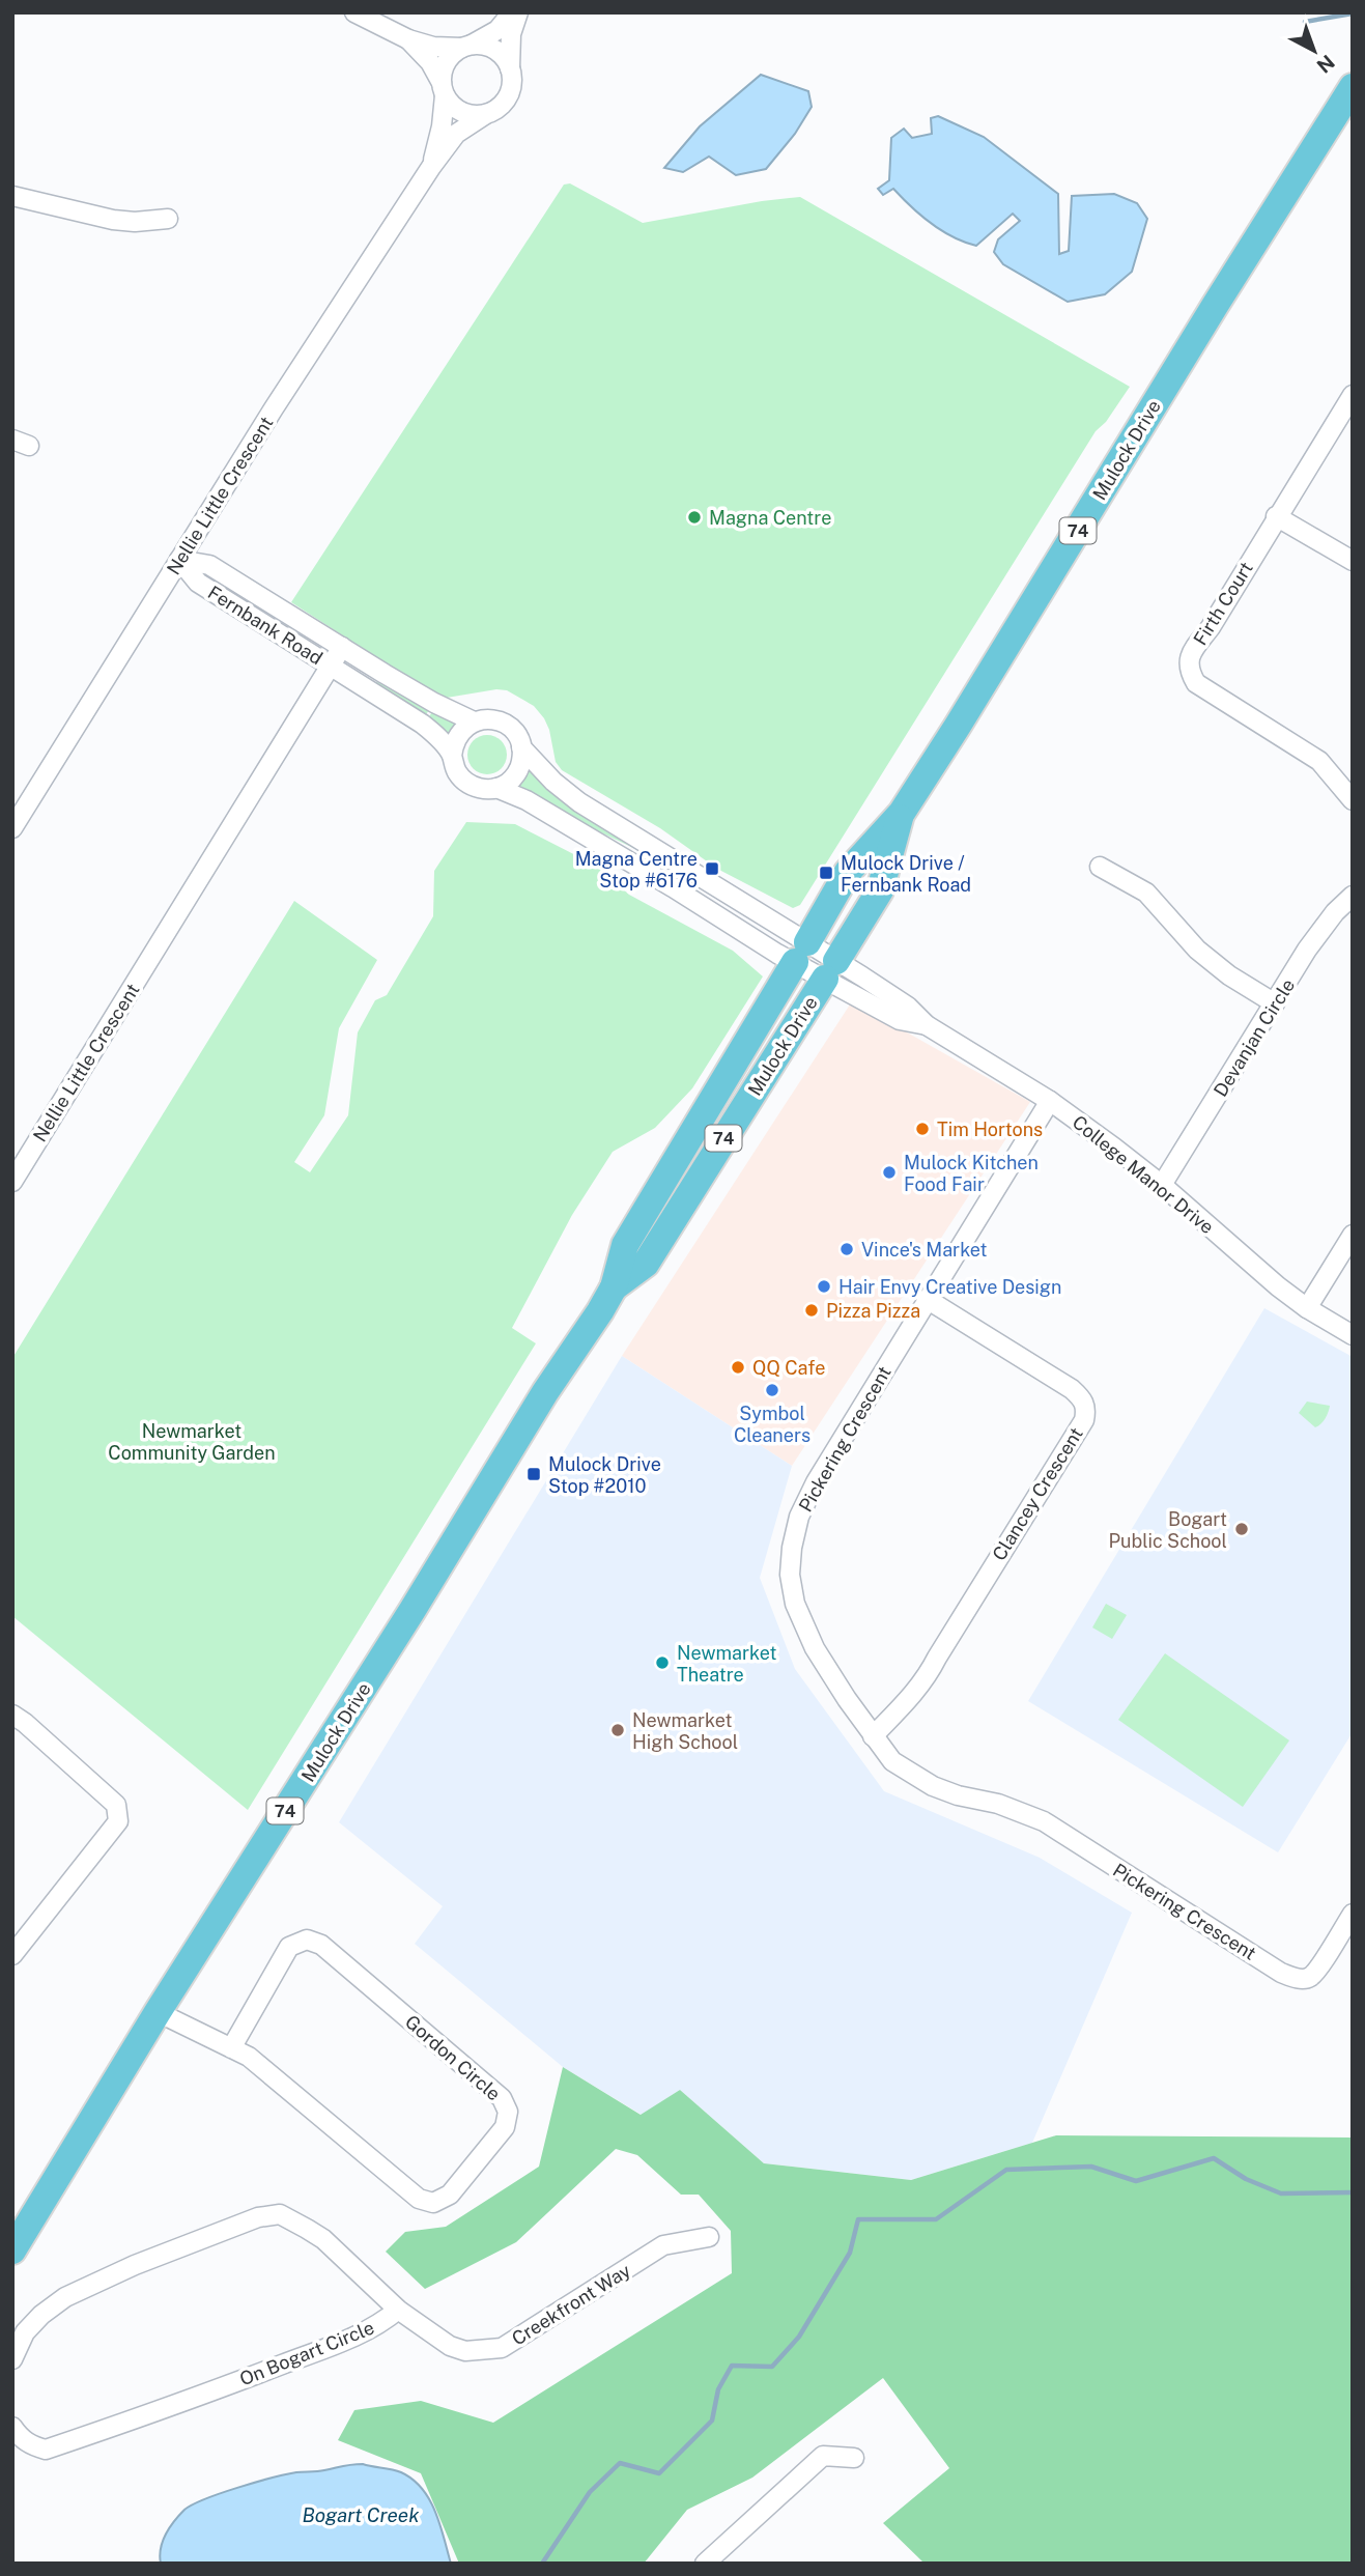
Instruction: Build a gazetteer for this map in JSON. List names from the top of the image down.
{
  "streets": {
    "main road": ["Mulock Drive", "74"],
    "street": [
      "Nellie Little Crescent",
      "Firth Court",
      "Fernbank Road",
      "Devanjan Circle",
      "College Manor Drive",
      "Pickering Crescent",
      "Clancey Crescent",
      "Gordon Circle",
      "Creekfront Way",
      "On Bogart Circle"
    ]
  },
  "crossings": [
    ["Mulock Drive", "College Manor Drive"],
    ["Mulock Drive", "Gordon Circle"],
    ["Nellie Little Crescent", "Fernbank Road"],
    ["Devanjan Circle", "College Manor Drive"],
    ["College Manor Drive", "Pickering Crescent"],
    ["Pickering Crescent", "Clancey Crescent"],
    ["Creekfront Way", "On Bogart Circle"]
  ],
  "water": ["Bogart Creek"],
  "parks": ["Newmarket Community Garden"],
  "places": {
    "other": [
      "Magna Centre",
      "Tim Hortons",
      "Mulock Kitchen Food Fair",
      "Vince's Market",
      "Hair Envy Creative Design",
      "Pizza Pizza",
      "QQ Cafe",
      "Symbol Cleaners",
      "Bogart Public School",
      "Newmarket Theatre",
      "Newmarket High School"
    ],
    "transit": ["Magna Centre Stop #6176", "Mulock Drive / Fernbank Road", "Mulock Drive Stop #2010"]
  },
  "north": "bottom right"
}
